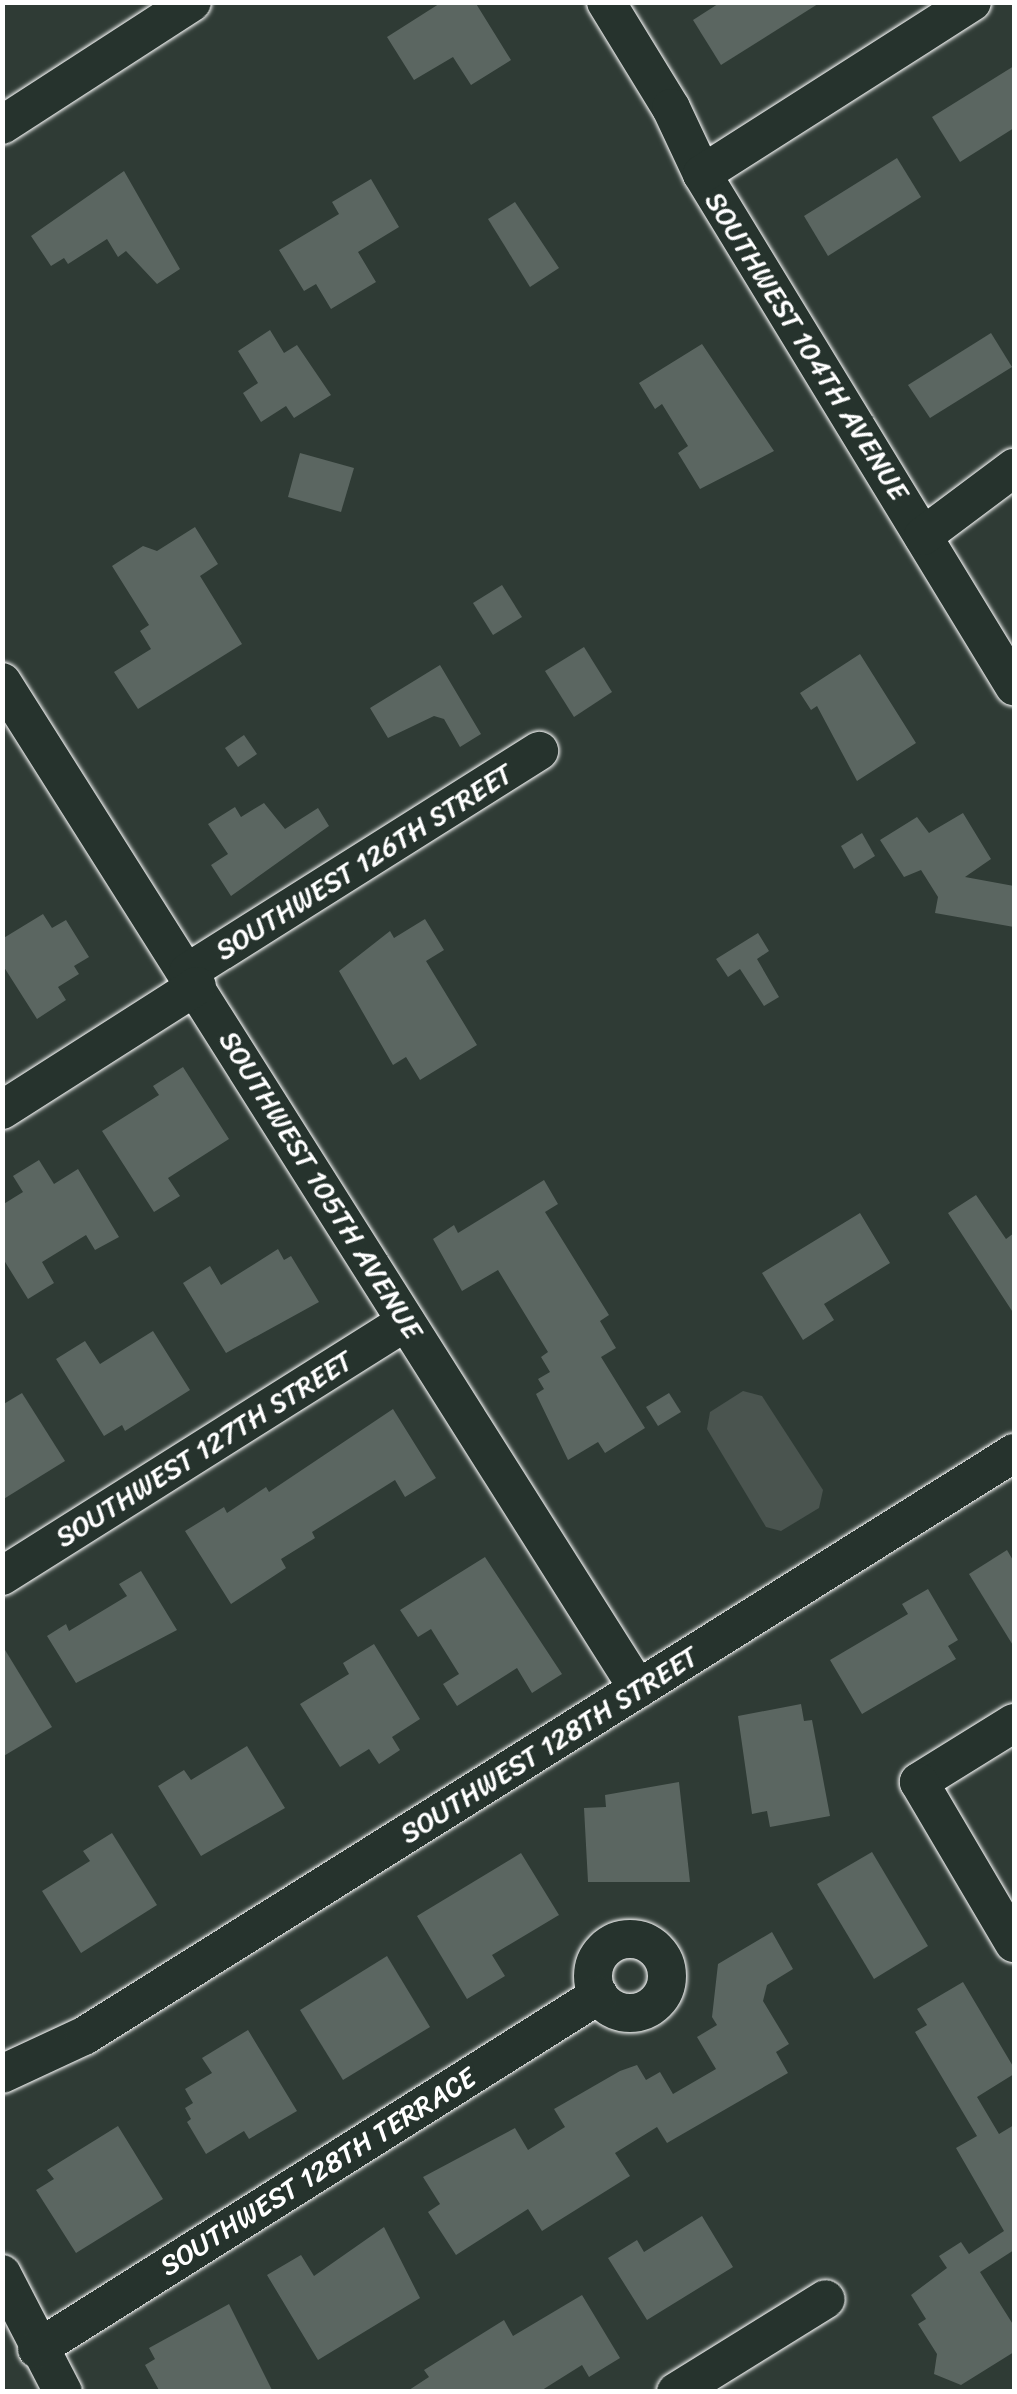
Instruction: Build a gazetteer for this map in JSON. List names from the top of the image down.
{
  "streets": {
    "street": [
      "SOUTHWEST 104TH AVENUE",
      "SOUTHWEST 126TH STREET",
      "SOUTHWEST 105TH AVENUE",
      "SOUTHWEST 127TH STREET",
      "SOUTHWEST 128TH STREET",
      "SOUTHWEST 128TH TERRACE"
    ]
  },
  "crossings": [
    ["SOUTHWEST 126TH STREET", "SOUTHWEST 105TH AVENUE"],
    ["SOUTHWEST 105TH AVENUE", "SOUTHWEST 127TH STREET"],
    ["SOUTHWEST 105TH AVENUE", "SOUTHWEST 128TH STREET"]
  ]
}
